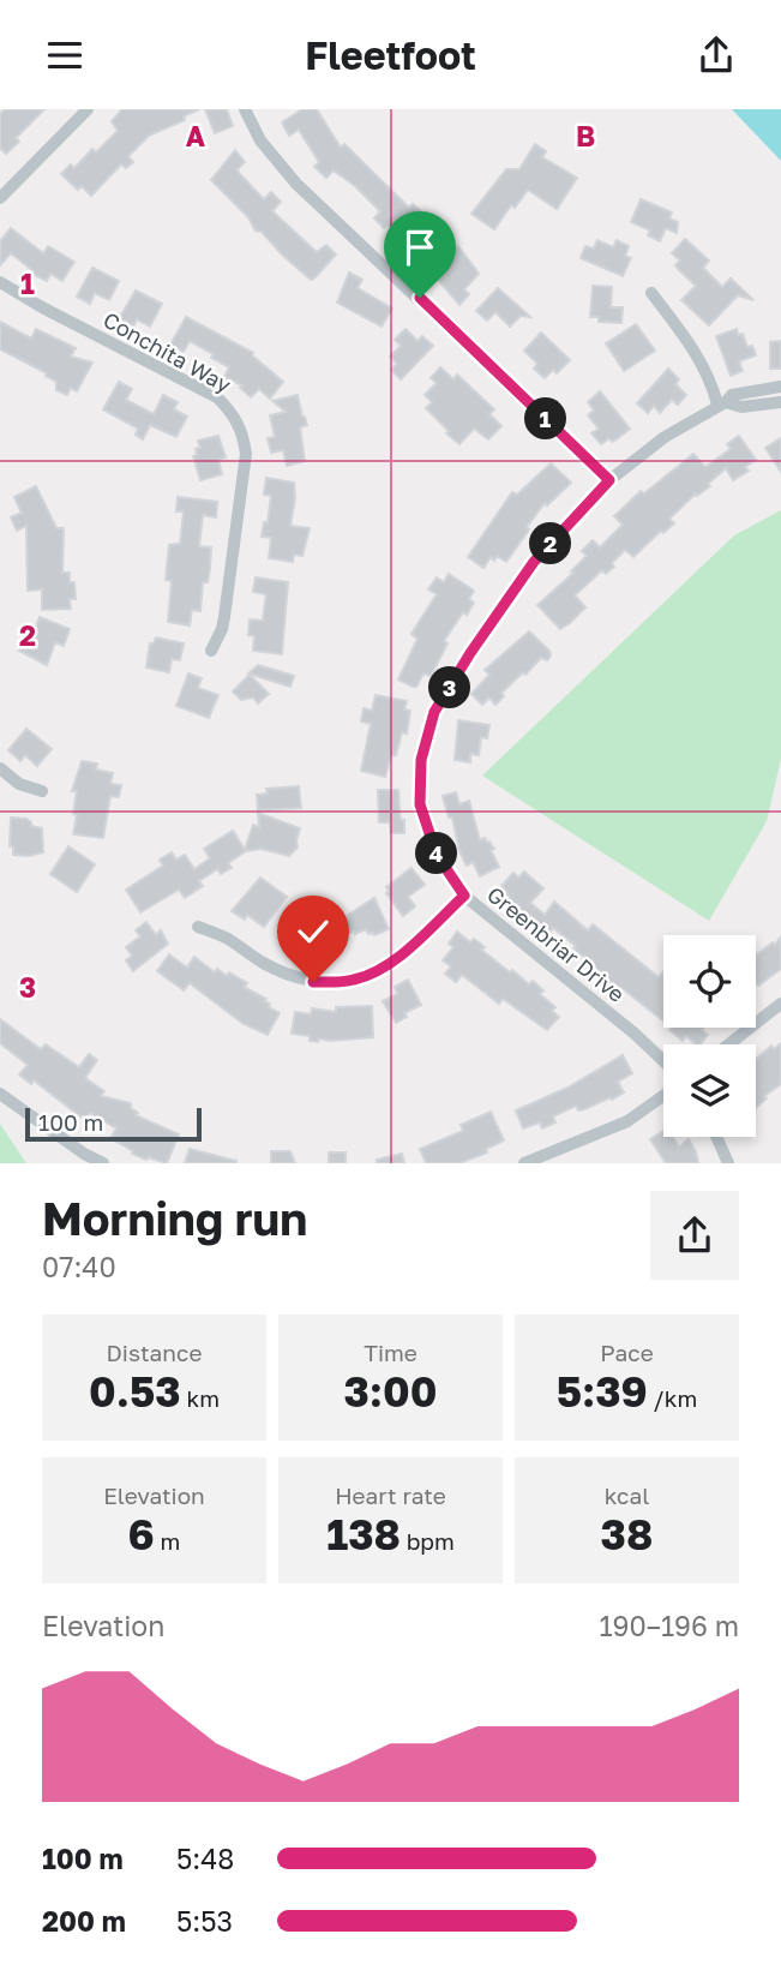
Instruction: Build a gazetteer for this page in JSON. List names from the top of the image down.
{
  "streets": {
    "street": ["Conchita Way", "Greenbriar Drive"]
  },
  "scale_bar": "100 m",
  "page": {
    "header": "Fleetfoot",
    "pins": [
      "1",
      "2",
      "3",
      "4"
    ],
    "scale": "100 m",
    "heading": ["Morning run", "07:40"],
    "stats": [
      ["Distance", "0.53 km"],
      ["Time", "3:00"],
      ["Pace", "5:39 /km"],
      ["Elevation", "6 m"],
      ["Heart rate", "138 bpm"],
      ["kcal", "38"]
    ],
    "chart": ["Elevation", "190–196 m"],
    "list": [
      {
        "name": "100 m",
        "note": "5:48"
      },
      {
        "name": "200 m",
        "note": "5:53"
      }
    ]
  },
  "grid": {
    "columns": ["A", "B"],
    "rows": ["1", "2", "3"]
  }
}
